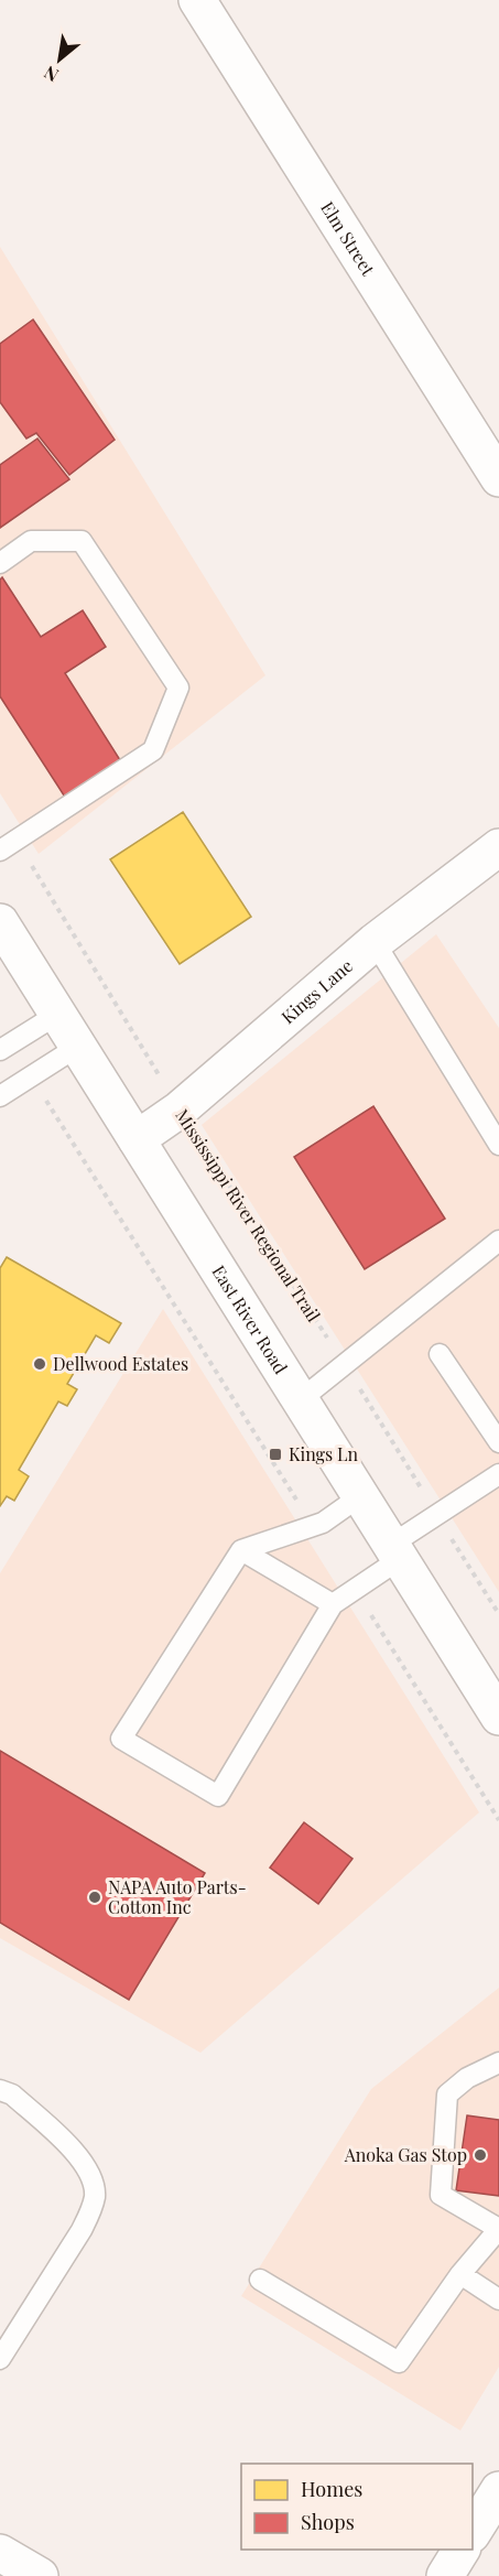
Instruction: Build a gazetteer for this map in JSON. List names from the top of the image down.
{
  "streets": {
    "street": ["Elm Street", "Kings Lane", "East River Road"],
    "path": ["Mississippi River Regional Trail"]
  },
  "crossings": [
    ["Kings Lane", "Mississippi River Regional Trail"],
    ["Kings Lane", "East River Road"]
  ],
  "places": {
    "other": ["Dellwood Estates", "NAPA Auto Parts- Cotton Inc", "Anoka Gas Stop"],
    "transit": ["Kings Ln"]
  },
  "legend": ["Homes", "Shops"],
  "north": "bottom left"
}
